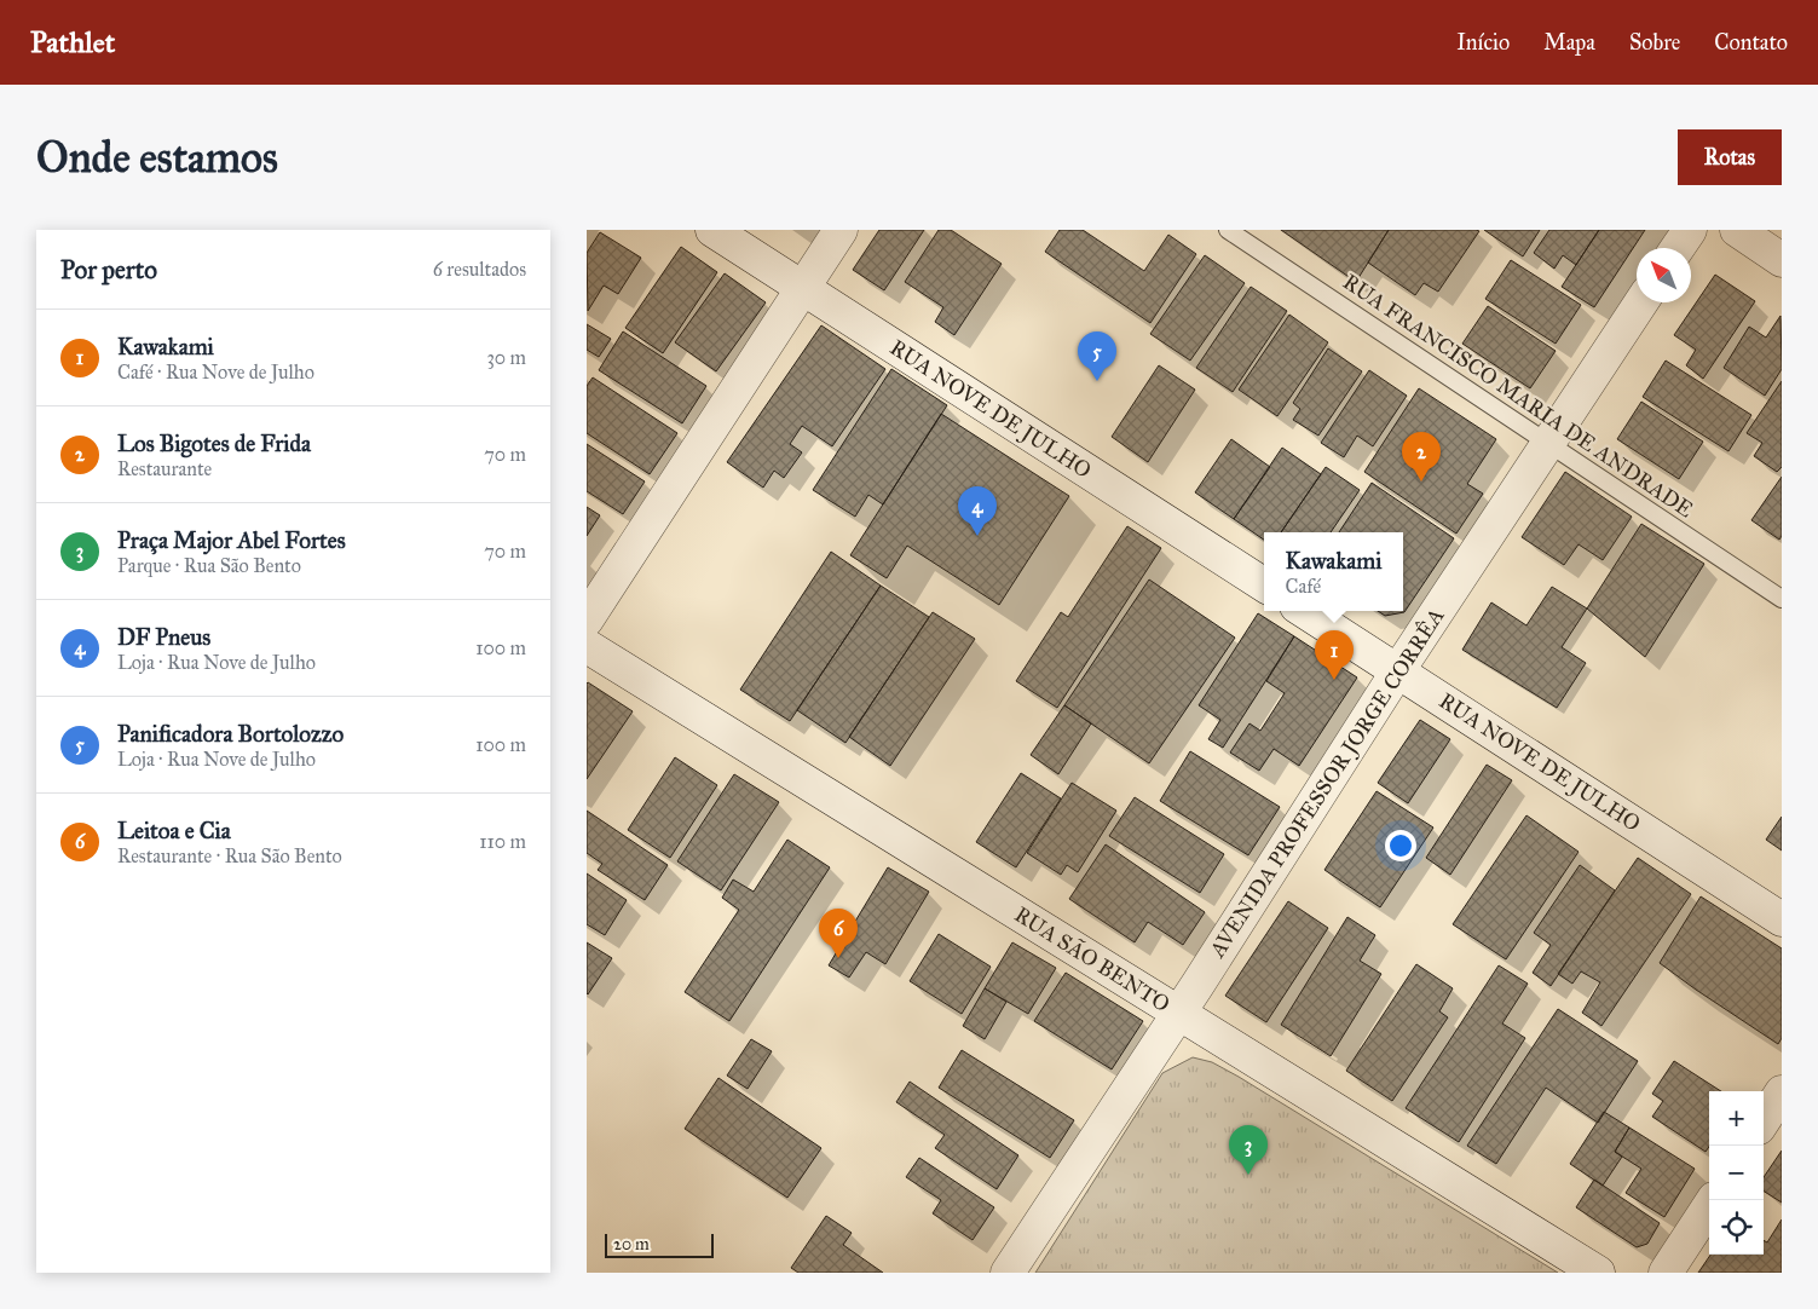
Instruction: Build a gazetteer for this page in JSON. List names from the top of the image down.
{
  "streets": {
    "street": ["RUA NOVE DE JULHO", "AVENIDA PROFESSOR JORGE CORRÊA", "RUA SÃO BENTO"],
    "lane": ["RUA FRANCISCO MARIA DE ANDRADE"]
  },
  "crossings": [
    ["RUA FRANCISCO MARIA DE ANDRADE", "AVENIDA PROFESSOR JORGE CORRÊA"],
    ["RUA NOVE DE JULHO", "AVENIDA PROFESSOR JORGE CORRÊA"],
    ["AVENIDA PROFESSOR JORGE CORRÊA", "RUA SÃO BENTO"]
  ],
  "scale_bar": "20 m",
  "north": "top left",
  "page": {
    "header": "Pathlet",
    "nav": [
      "Início",
      "Mapa",
      "Sobre",
      "Contato"
    ],
    "buttons": "Rotas",
    "title": "Onde estamos",
    "heading": ["Por perto", "6 resultados"],
    "list": [
      {
        "mark": "1",
        "name": "Kawakami",
        "note": "Café · Rua Nove de Julho",
        "value": "30 m"
      },
      {
        "mark": "2",
        "name": "Los Bigotes de Frida",
        "note": "Restaurante",
        "value": "70 m"
      },
      {
        "mark": "3",
        "name": "Praça Major Abel Fortes",
        "note": "Parque · Rua São Bento",
        "value": "70 m"
      },
      {
        "mark": "4",
        "name": "DF Pneus",
        "note": "Loja · Rua Nove de Julho",
        "value": "100 m"
      },
      {
        "mark": "5",
        "name": "Panificadora Bortolozzo",
        "note": "Loja · Rua Nove de Julho",
        "value": "100 m"
      },
      {
        "mark": "6",
        "name": "Leitoa e Cia",
        "note": "Restaurante · Rua São Bento",
        "value": "110 m"
      }
    ],
    "pins": [
      "5",
      "2",
      "4",
      "1",
      "6",
      "3"
    ],
    "popup": ["Kawakami", "Café"],
    "map_buttons": ["+", "−"],
    "scale": "20 m"
  }
}
